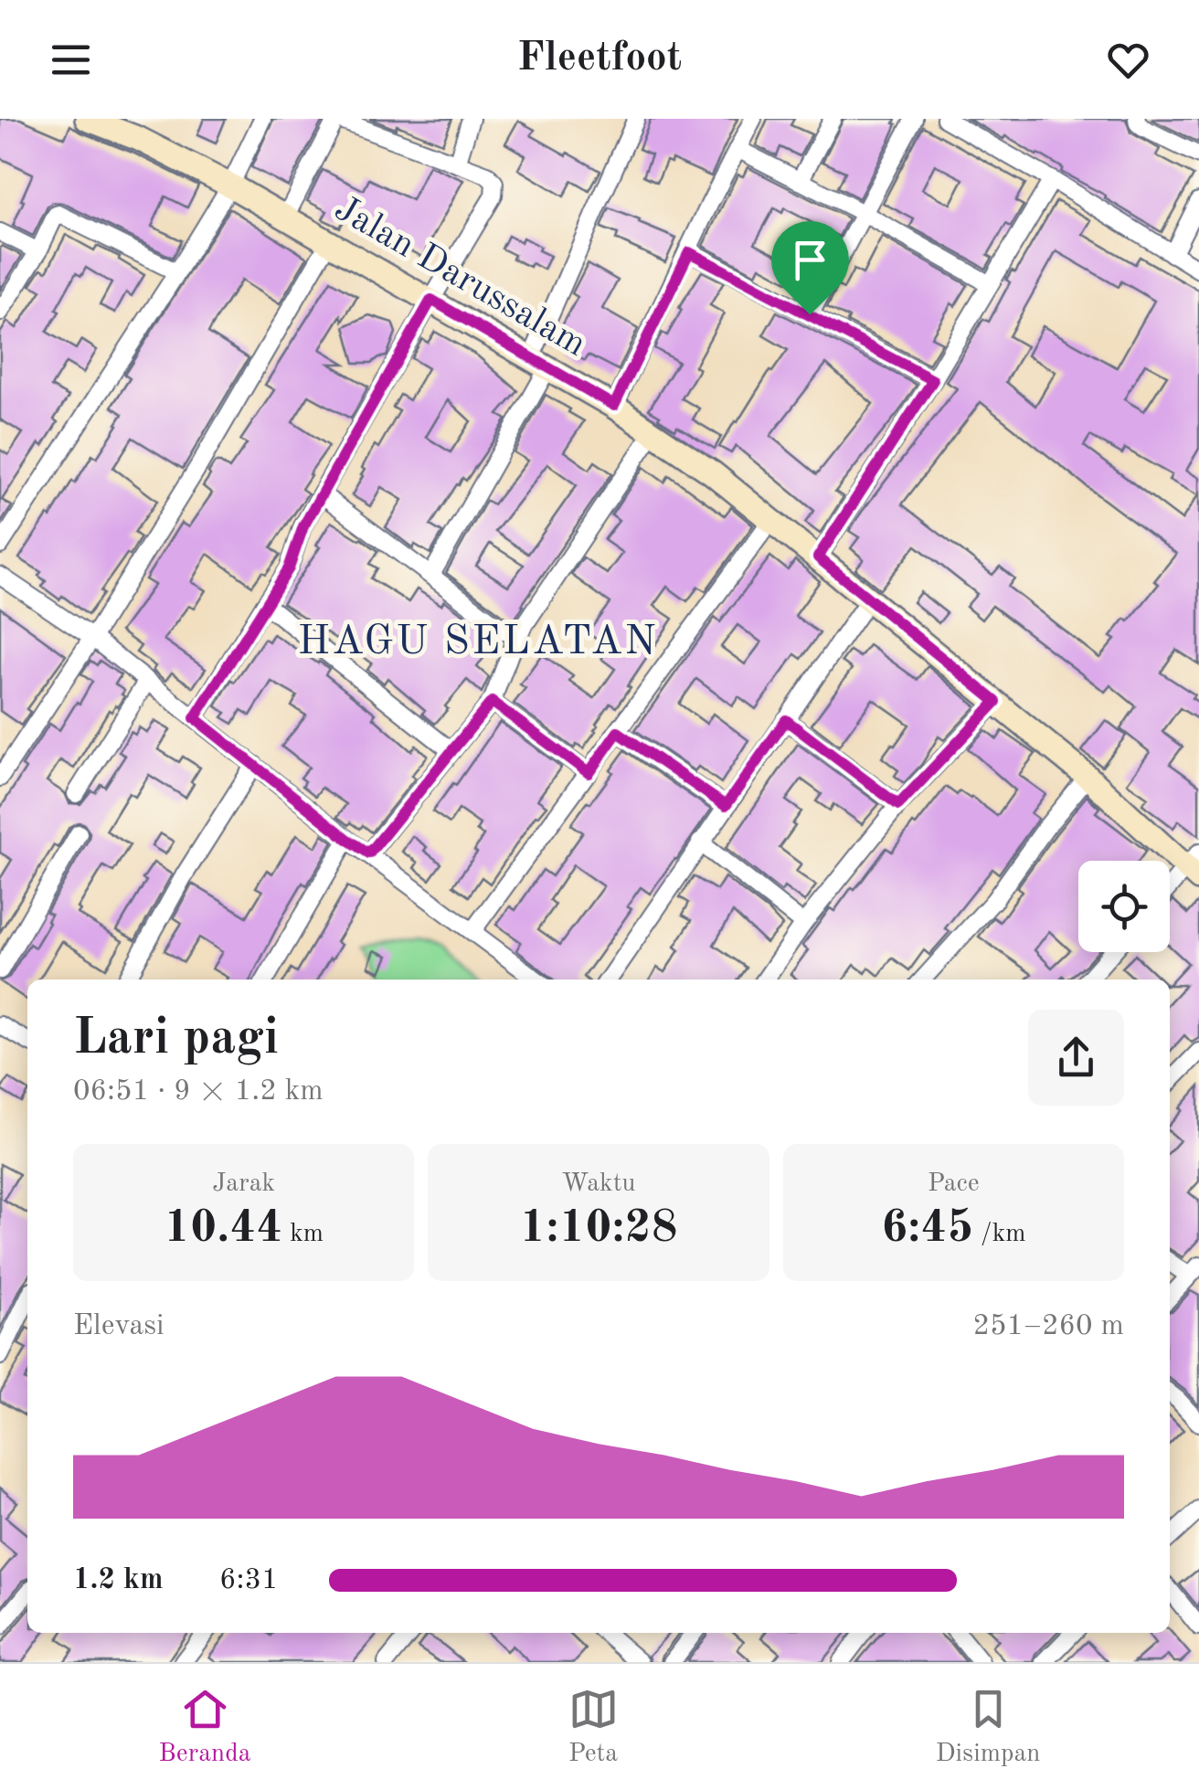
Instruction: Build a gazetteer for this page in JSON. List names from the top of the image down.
{
  "streets": {
    "street": ["Jalan Darussalam"]
  },
  "districts": ["HAGU SELATAN"],
  "page": {
    "header": "Fleetfoot",
    "heading": ["Lari pagi", "06:51 · 9 × 1.2 km"],
    "stats": [
      ["Jarak", "10.44 km"],
      ["Waktu", "1:10:28"],
      ["Pace", "6:45 /km"]
    ],
    "chart": ["Elevasi", "251–260 m"],
    "list": [
      {
        "name": "1.2 km",
        "note": "6:31"
      }
    ],
    "tabs": ["Beranda", "Peta", "Disimpan"]
  }
}
